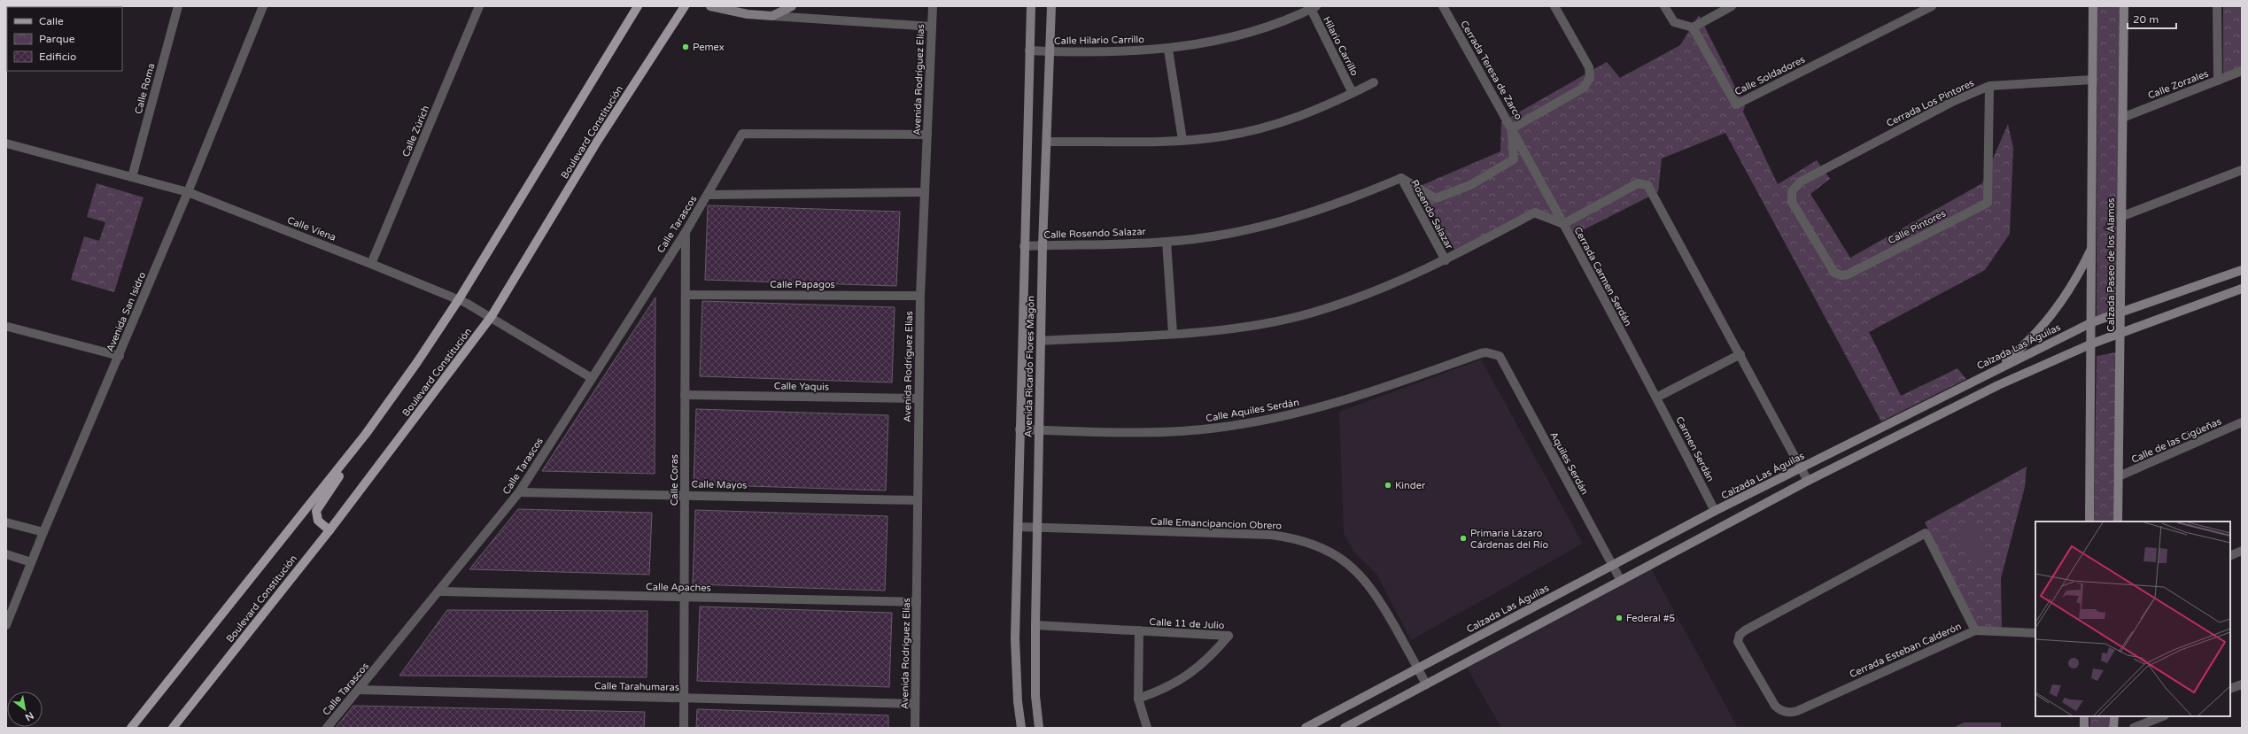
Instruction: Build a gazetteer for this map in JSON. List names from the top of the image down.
{
  "streets": {
    "main road": ["Boulevard Constitución"],
    "street": [
      "Calle Hilario Carrillo",
      "Hilario Carrillo",
      "Cerrada Teresa de Zarco",
      "Calle Soldadores",
      "Avenida Rodríguez Elías",
      "Calle Zorzales",
      "Calle Roma",
      "Cerrada Los Pintores",
      "Calle Zúrich",
      "Rosendo Salazar",
      "Calle Tarascos",
      "Calle Pintores",
      "Calle Viena",
      "Calle Rosendo Salazar",
      "Calzada Paseo de los Álamos",
      "Cerrada Carmen Serdán",
      "Calle Papagos",
      "Avenida San Isidro",
      "Calzada Las Águilas",
      "Avenida Ricardo Flores Magón",
      "Calle Yaquis",
      "Calle Aquiles Serdán",
      "Calle de las Cigüeñas",
      "Carmen Serdán",
      "Aquiles Serdán",
      "Calle Coras",
      "Calle Mayos",
      "Calle Emancipancion Obrero",
      "Calle Apaches",
      "Calle 11 de Julio",
      "Cerrada Esteban Calderón",
      "Calle Tarahumaras"
    ]
  },
  "crossings": [
    ["Calle Hilario Carrillo", "Hilario Carrillo"],
    ["Calle Hilario Carrillo", "Avenida Ricardo Flores Magón"],
    ["Avenida Rodríguez Elías", "Calle Tarascos"],
    ["Avenida Rodríguez Elías", "Calle Papagos"],
    ["Avenida Rodríguez Elías", "Calle Yaquis"],
    ["Avenida Rodríguez Elías", "Calle Mayos"],
    ["Avenida Rodríguez Elías", "Calle Apaches"],
    ["Avenida Rodríguez Elías", "Calle Tarahumaras"],
    ["Calle Zorzales", "Calzada Paseo de los Álamos"],
    ["Calle Roma", "Calle Viena"],
    ["Cerrada Los Pintores", "Calle Pintores"],
    ["Cerrada Los Pintores", "Calzada Paseo de los Álamos"],
    ["Calle Zúrich", "Calle Viena"],
    ["Boulevard Constitución", "Calle Viena"],
    ["Rosendo Salazar", "Calle Rosendo Salazar"],
    ["Calle Tarascos", "Calle Viena"],
    ["Calle Tarascos", "Calle Coras"],
    ["Calle Tarascos", "Calle Mayos"],
    ["Calle Tarascos", "Calle Apaches"],
    ["Calle Tarascos", "Calle Tarahumaras"],
    ["Calle Viena", "Avenida San Isidro"],
    ["Calle Rosendo Salazar", "Avenida Ricardo Flores Magón"],
    ["Calzada Paseo de los Álamos", "Calzada Las Águilas"],
    ["Calzada Paseo de los Álamos", "Calle de las Cigüeñas"],
    ["Cerrada Carmen Serdán", "Calzada Las Águilas"],
    ["Cerrada Carmen Serdán", "Carmen Serdán"],
    ["Calle Papagos", "Calle Coras"],
    ["Calzada Las Águilas", "Carmen Serdán"],
    ["Calzada Las Águilas", "Aquiles Serdán"],
    ["Calzada Las Águilas", "Calle Emancipancion Obrero"],
    ["Avenida Ricardo Flores Magón", "Calle Aquiles Serdán"],
    ["Avenida Ricardo Flores Magón", "Calle Emancipancion Obrero"],
    ["Avenida Ricardo Flores Magón", "Calle 11 de Julio"],
    ["Calle Yaquis", "Calle Coras"],
    ["Calle Aquiles Serdán", "Aquiles Serdán"],
    ["Calle Coras", "Calle Mayos"],
    ["Calle Coras", "Calle Apaches"],
    ["Calle Coras", "Calle Tarahumaras"]
  ],
  "places": [
    "Pemex",
    "Kinder",
    "Primaria Lázaro Cárdenas del Río",
    "Federal #5"
  ],
  "legend": ["Calle", "Parque", "Edificio"],
  "scale_bar": "20 m",
  "north": "bottom right"
}
